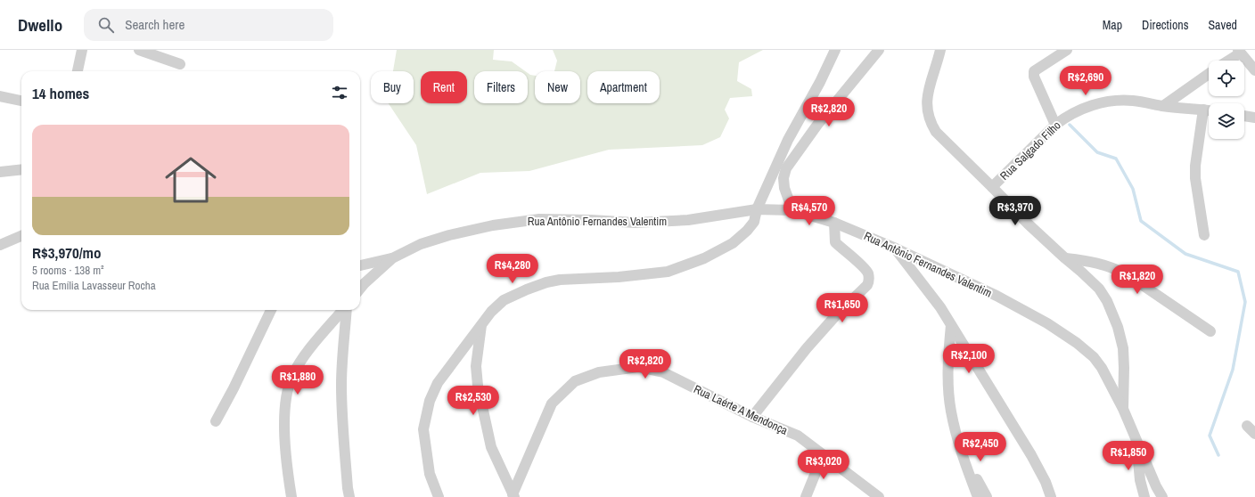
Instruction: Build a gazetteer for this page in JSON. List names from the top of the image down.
{
  "streets": {
    "street": ["Rua Salgado Filho", "Rua Antônio Fernandes Valentim", "Rua Laérte A Mendonça"]
  },
  "page": {
    "header": "Dwello",
    "search": "Search here",
    "nav": ["Map", "Directions", "Saved"],
    "price": [
      "R$2,690",
      "R$2,820",
      "R$4,570",
      "R$3,970",
      "R$4,280",
      "R$1,820",
      "R$1,650",
      "R$2,100",
      "R$2,820",
      "R$1,880",
      "R$2,530",
      "R$2,450",
      "R$1,850",
      "R$3,020"
    ],
    "chip": [
      "Buy",
      "Rent",
      "Filters",
      "New",
      "Apartment"
    ],
    "heading": "14 homes",
    "list": [
      {
        "name": "R$3,970/mo",
        "note": "5 rooms · 138 m² · Rua Emília Lavasseur Rocha"
      }
    ]
  }
}
